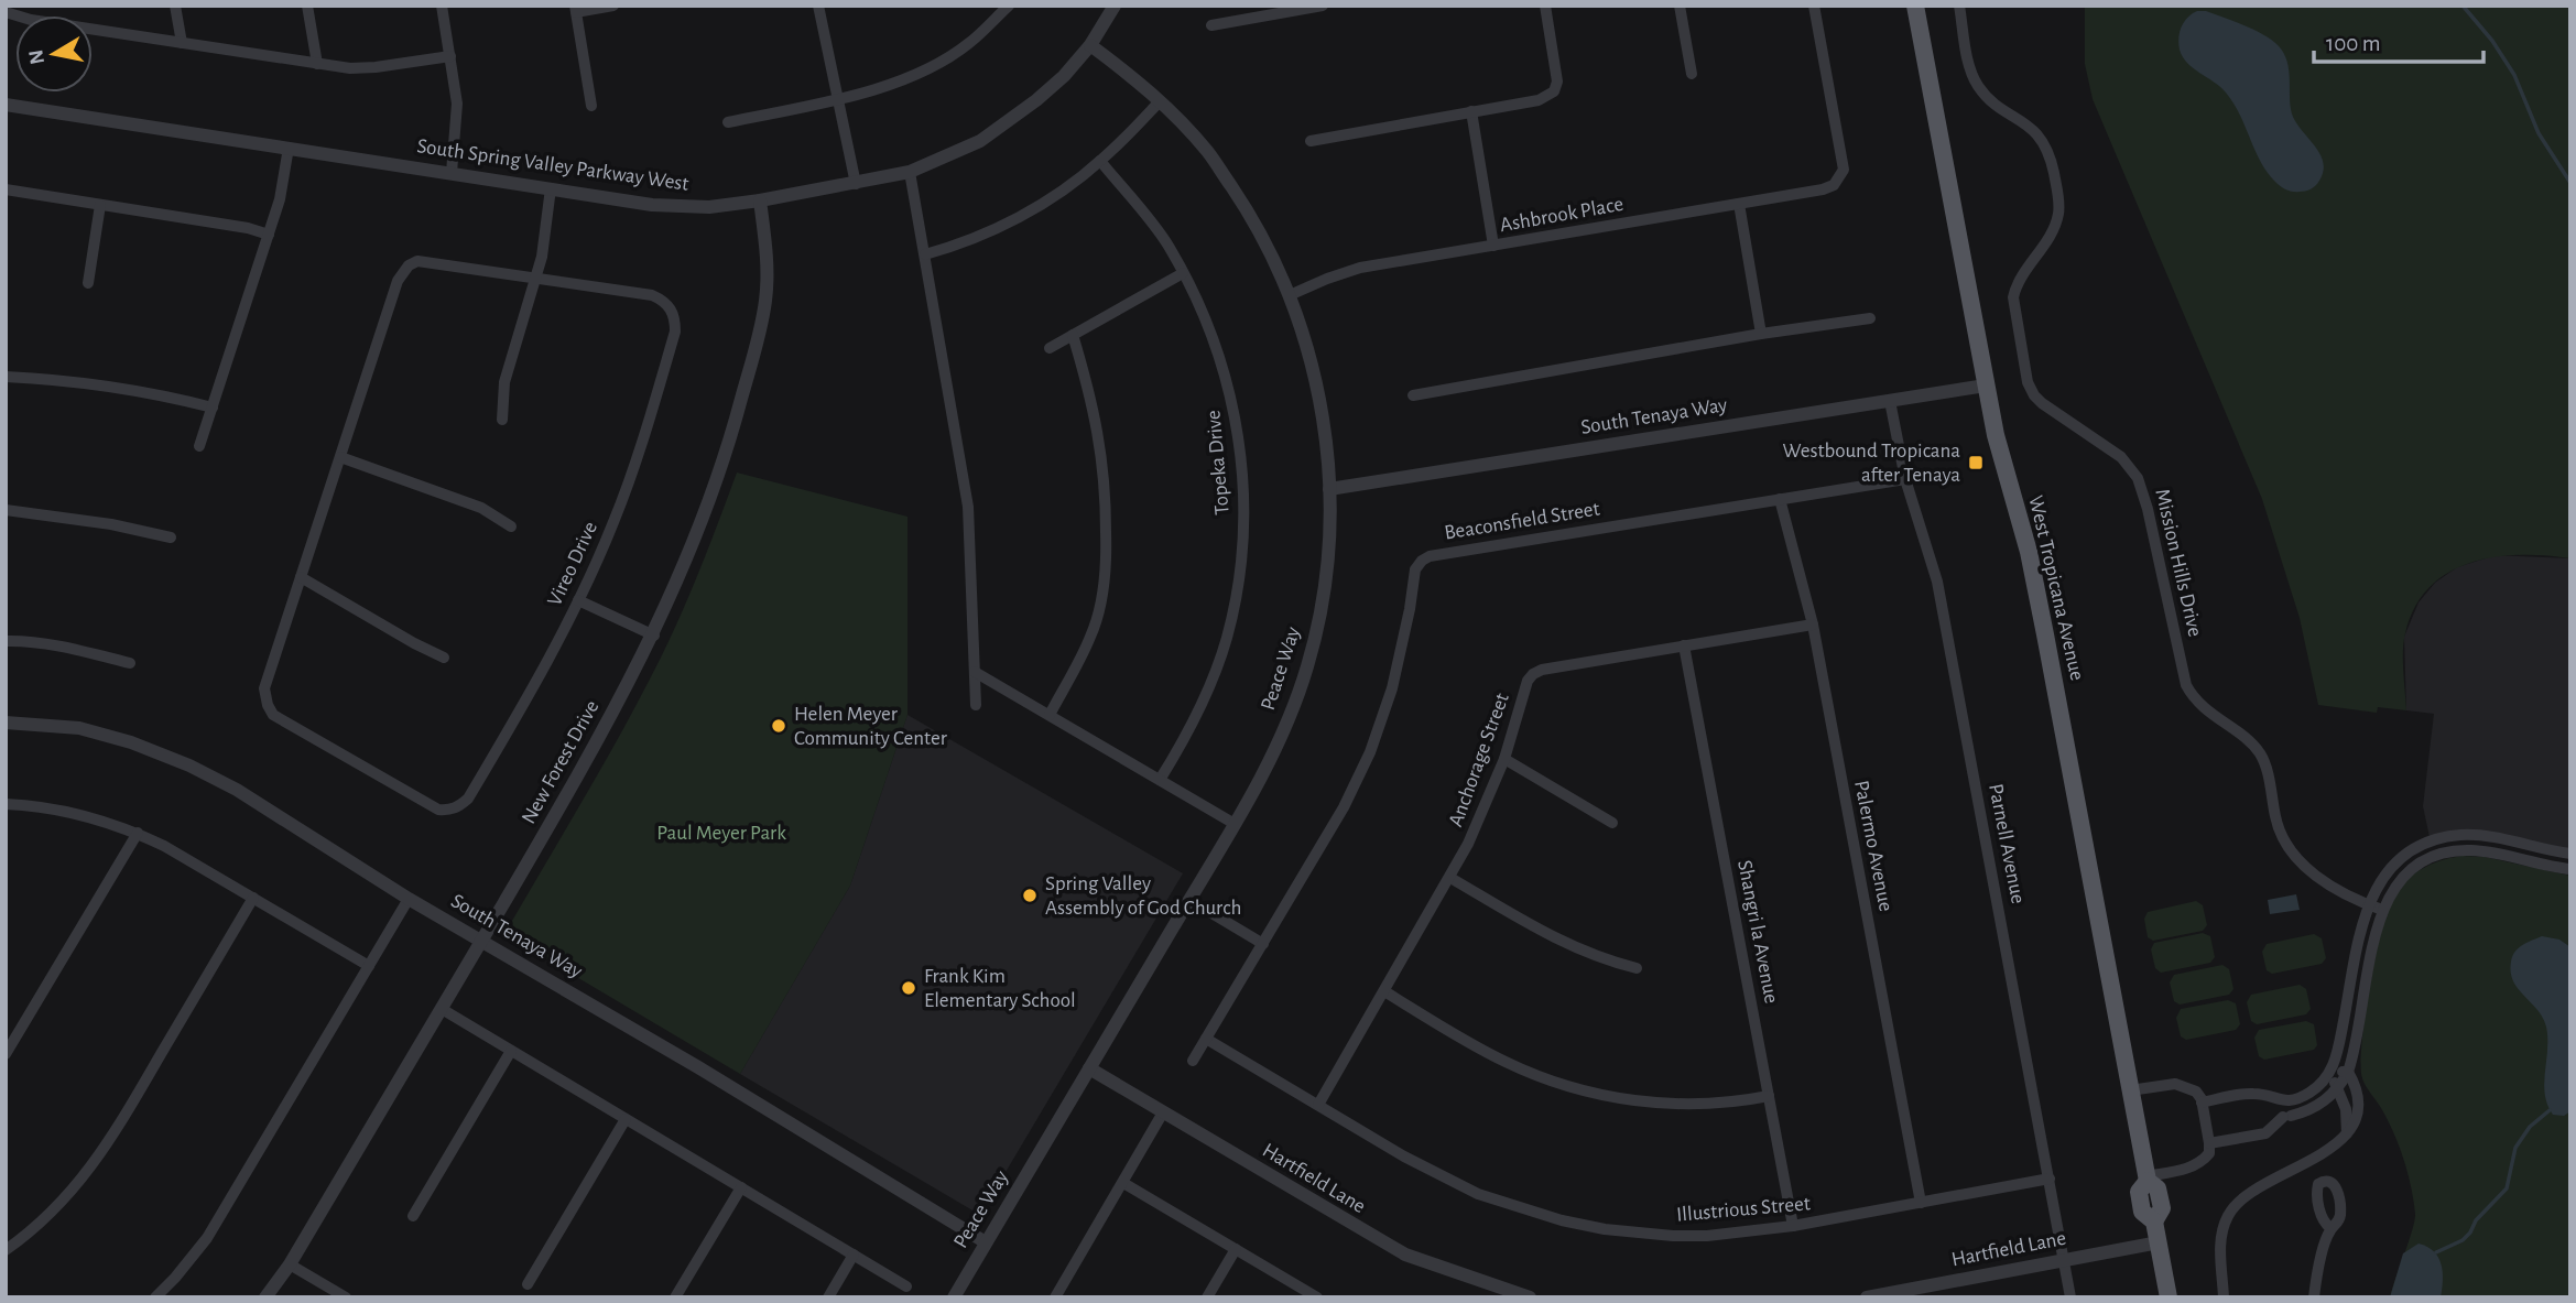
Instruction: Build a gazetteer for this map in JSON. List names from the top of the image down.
{
  "streets": {
    "main road": ["West Tropicana Avenue"],
    "street": [
      "South Spring Valley Parkway West",
      "Ashbrook Place",
      "South Tenaya Way",
      "Topeka Drive",
      "Beaconsfield Street",
      "Mission Hills Drive",
      "Vireo Drive",
      "Peace Way",
      "Anchorage Street",
      "New Forest Drive",
      "Parnell Avenue",
      "Palermo Avenue",
      "Shangri la Avenue",
      "Hartfield Lane",
      "Illustrious Street"
    ]
  },
  "crossings": [
    ["South Spring Valley Parkway West", "Peace Way"],
    ["South Spring Valley Parkway West", "New Forest Drive"],
    ["Ashbrook Place", "Peace Way"],
    ["South Tenaya Way", "West Tropicana Avenue"],
    ["South Tenaya Way", "Peace Way"],
    ["South Tenaya Way", "New Forest Drive"],
    ["South Tenaya Way", "Parnell Avenue"],
    ["Beaconsfield Street", "Parnell Avenue"],
    ["Beaconsfield Street", "Palermo Avenue"],
    ["Beaconsfield Street", "Illustrious Street"],
    ["West Tropicana Avenue", "Hartfield Lane"],
    ["Peace Way", "Hartfield Lane"],
    ["Anchorage Street", "Palermo Avenue"],
    ["Anchorage Street", "Shangri la Avenue"],
    ["Anchorage Street", "Illustrious Street"],
    ["Parnell Avenue", "Hartfield Lane"],
    ["Parnell Avenue", "Illustrious Street"],
    ["Palermo Avenue", "Illustrious Street"],
    ["Shangri la Avenue", "Illustrious Street"]
  ],
  "parks": ["Paul Meyer Park"],
  "places": {
    "transit": ["Westbound Tropicana after Tenaya"],
    "other": ["Helen Meyer Community Center", "Spring Valley Assembly of God Church", "Frank Kim Elementary School"]
  },
  "scale_bar": "100 m",
  "north": "left"
}
